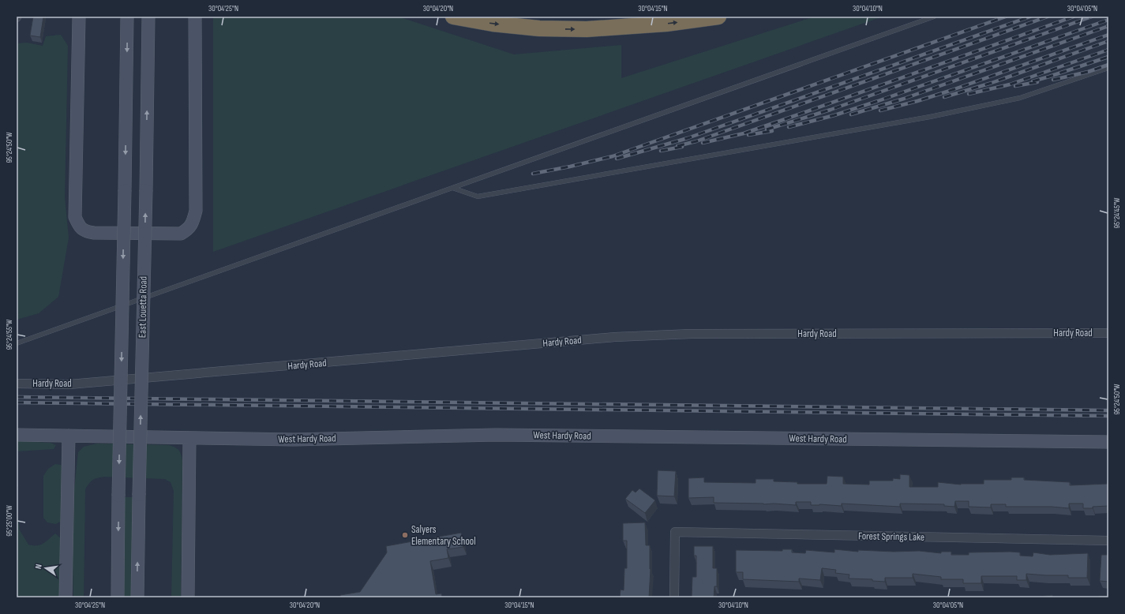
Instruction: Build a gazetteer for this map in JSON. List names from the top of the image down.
{
  "streets": {
    "main road": ["East Louetta Road", "West Hardy Road"],
    "street": ["Hardy Road", "Forest Springs Lake"]
  },
  "places": ["Salyers Elementary School"],
  "north": "left",
  "coordinates": [
    "30°04'25\"N",
    "30°04'20\"N",
    "30°04'15\"N",
    "30°04'10\"N",
    "30°04'05\"N",
    "95°24'50\"W",
    "95°24'45\"W",
    "95°24'55\"W",
    "95°25'00\"W"
  ]
}
